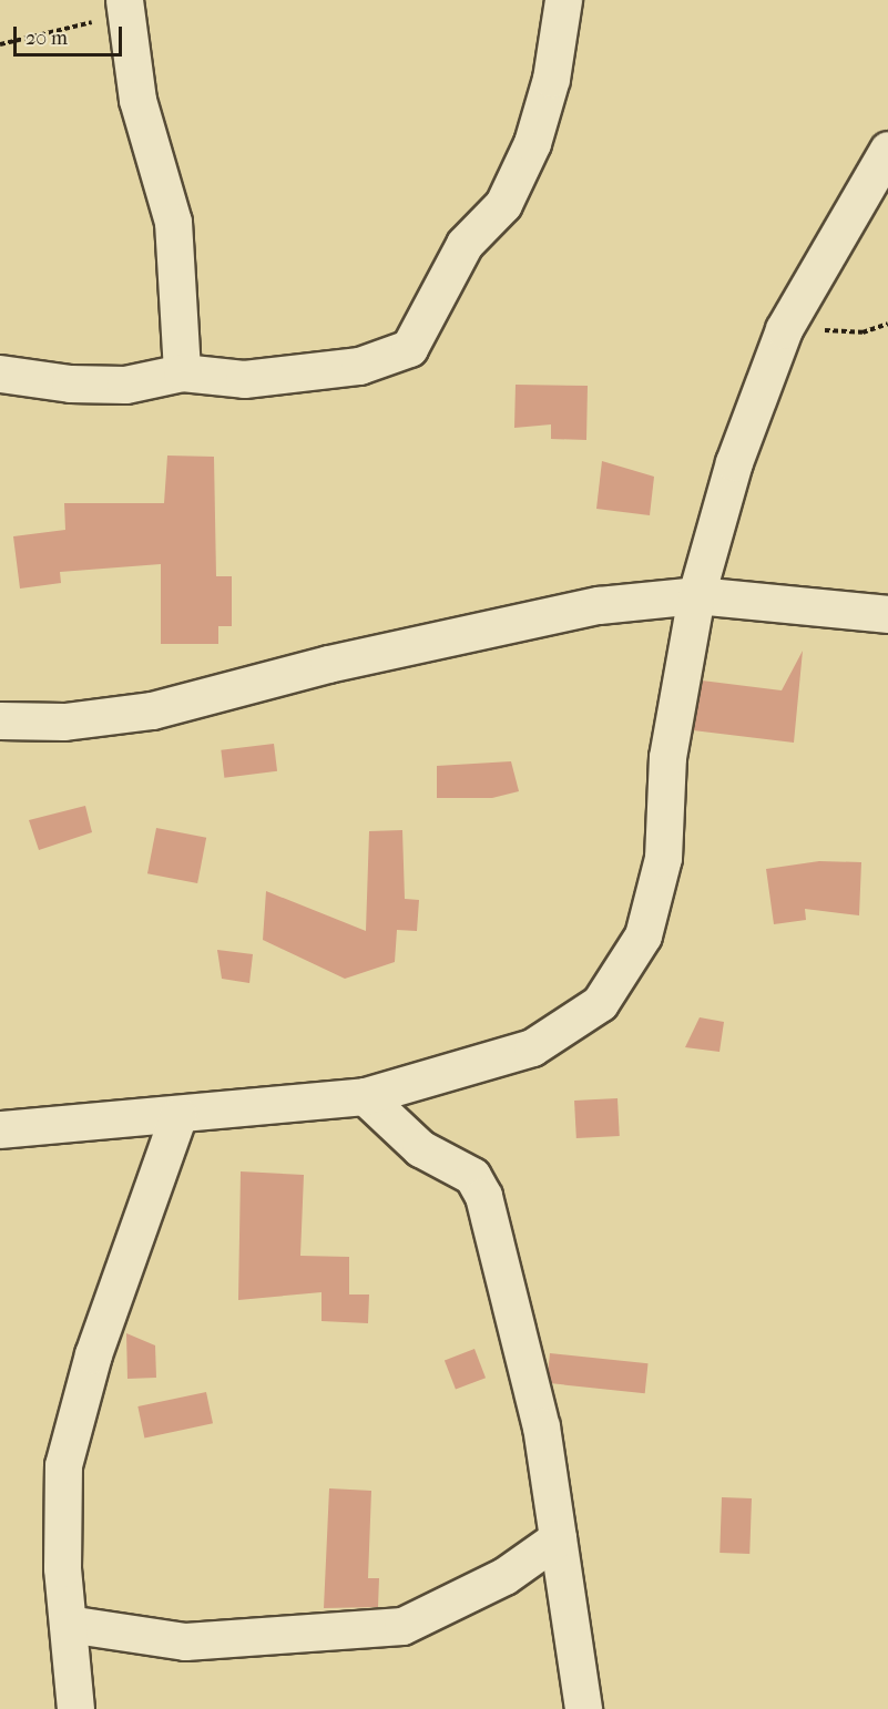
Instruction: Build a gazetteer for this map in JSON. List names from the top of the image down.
{
  "scale_bar": "20 m"
}
